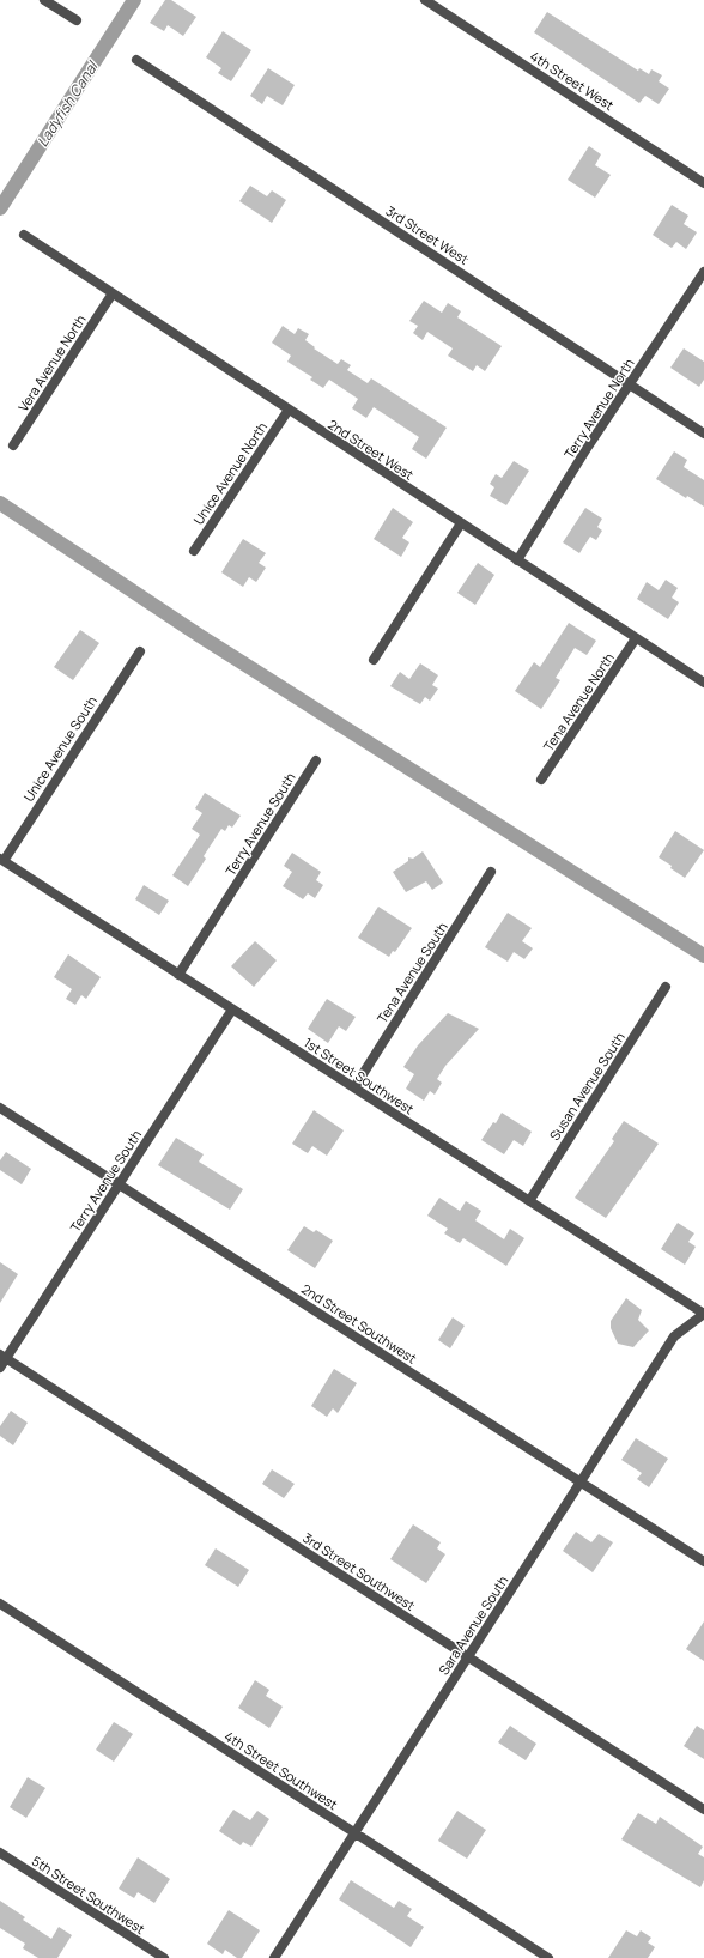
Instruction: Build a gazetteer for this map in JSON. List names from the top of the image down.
{
  "streets": {
    "street": [
      "4th Street West",
      "3rd Street West",
      "Vera Avenue North",
      "Terry Avenue North",
      "2nd Street West",
      "Unice Avenue North",
      "Tena Avenue North",
      "Unice Avenue South",
      "Terry Avenue South",
      "Tena Avenue South",
      "1st Street Southwest",
      "Susan Avenue South",
      "2nd Street Southwest",
      "3rd Street Southwest",
      "Sara Avenue South",
      "4th Street Southwest",
      "5th Street Southwest"
    ]
  },
  "crossings": [
    ["3rd Street West", "Terry Avenue North"],
    ["Vera Avenue North", "2nd Street West"],
    ["Terry Avenue North", "2nd Street West"],
    ["2nd Street West", "Unice Avenue North"],
    ["2nd Street West", "Tena Avenue North"],
    ["Unice Avenue South", "1st Street Southwest"],
    ["Terry Avenue South", "1st Street Southwest"],
    ["Terry Avenue South", "2nd Street Southwest"],
    ["Terry Avenue South", "3rd Street Southwest"],
    ["Tena Avenue South", "1st Street Southwest"],
    ["1st Street Southwest", "Susan Avenue South"],
    ["1st Street Southwest", "Sara Avenue South"],
    ["2nd Street Southwest", "Sara Avenue South"],
    ["3rd Street Southwest", "Sara Avenue South"],
    ["Sara Avenue South", "4th Street Southwest"]
  ],
  "water": ["Ladyfish Canal"]
}
